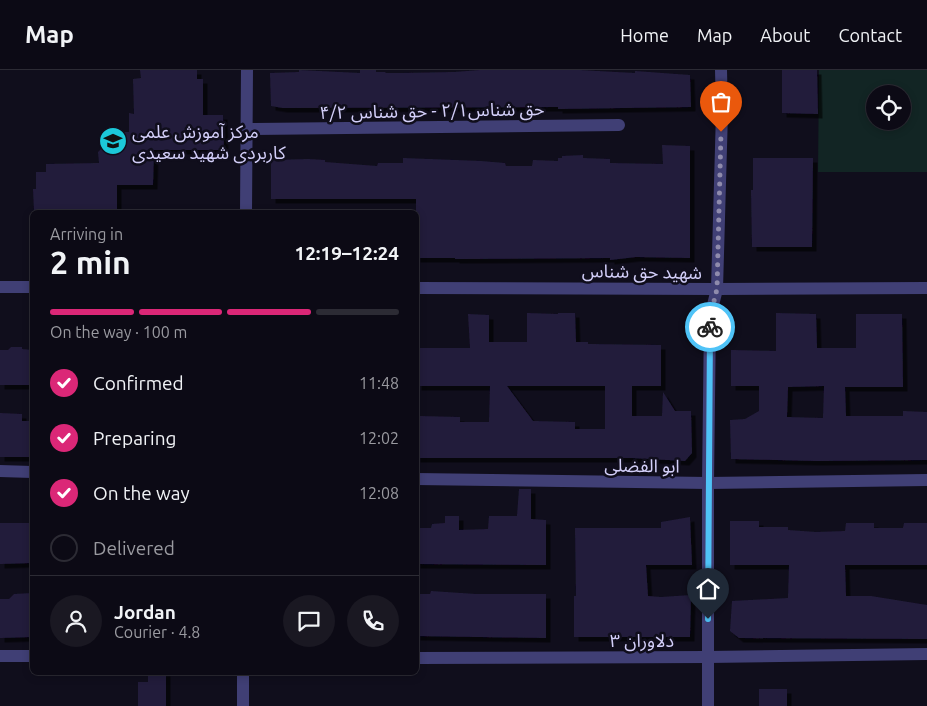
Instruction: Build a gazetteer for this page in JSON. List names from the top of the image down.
{
  "streets": {
    "street": [
      "حق شناس۲/۱ - حق شناس ۴/۲",
      "شهید حق شناس",
      "ابو الفضلی",
      "دلاوران ۳"
    ]
  },
  "places": {
    "school or university": ["مرکز آموزش علمی کاربردی شهید سعیدی"]
  },
  "page": {
    "header": "Map",
    "nav": [
      "Home",
      "Map",
      "About",
      "Contact"
    ],
    "heading": ["2 min", "Arriving in", "12:19–12:24"],
    "panel": ["Jordan", "Courier · 4.8"],
    "bar": "On the way · 100 m",
    "list": [
      ["Confirmed", "11:48"],
      ["Preparing", "12:02"],
      ["On the way", "12:08"],
      "Delivered"
    ]
  }
}
